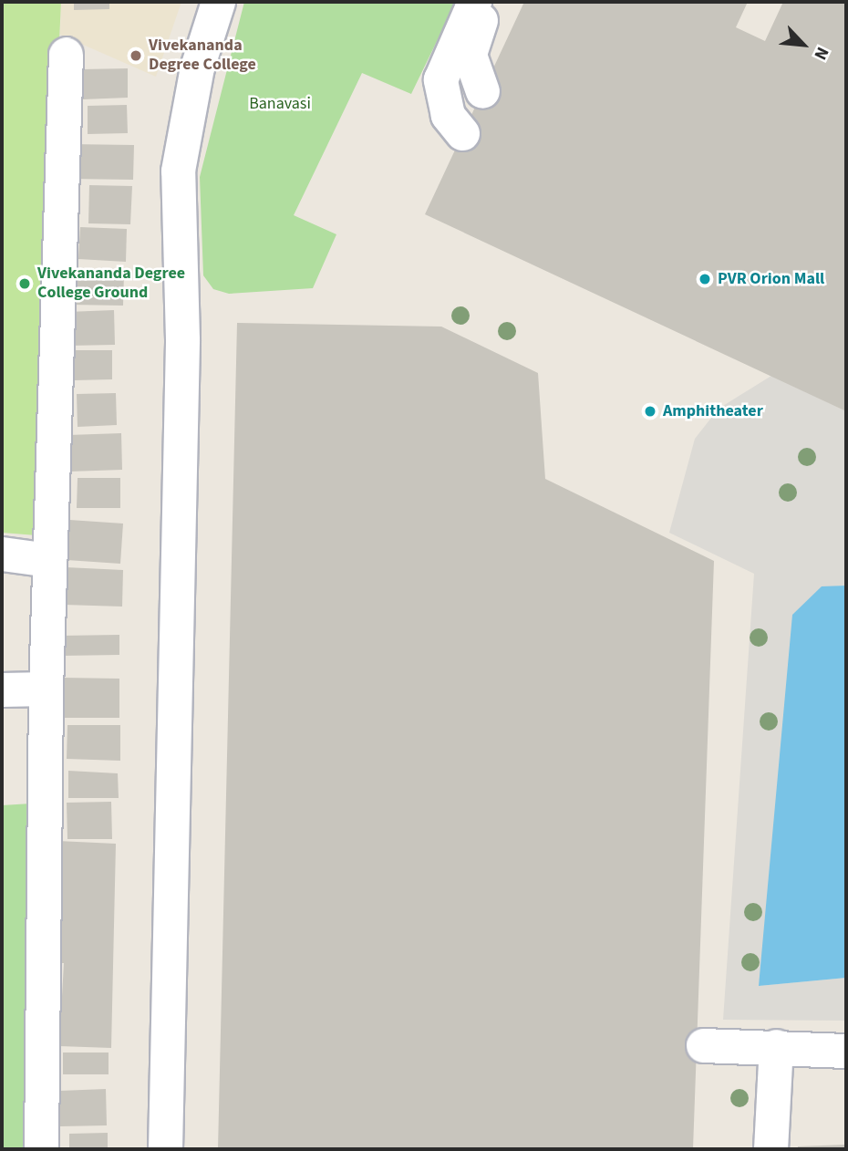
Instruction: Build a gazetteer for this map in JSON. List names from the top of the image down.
{
  "parks": ["Banavasi"],
  "places": [
    "Vivekananda Degree College",
    "PVR Orion Mall",
    "Vivekananda Degree College Ground",
    "Amphitheater"
  ],
  "north": "bottom right"
}
